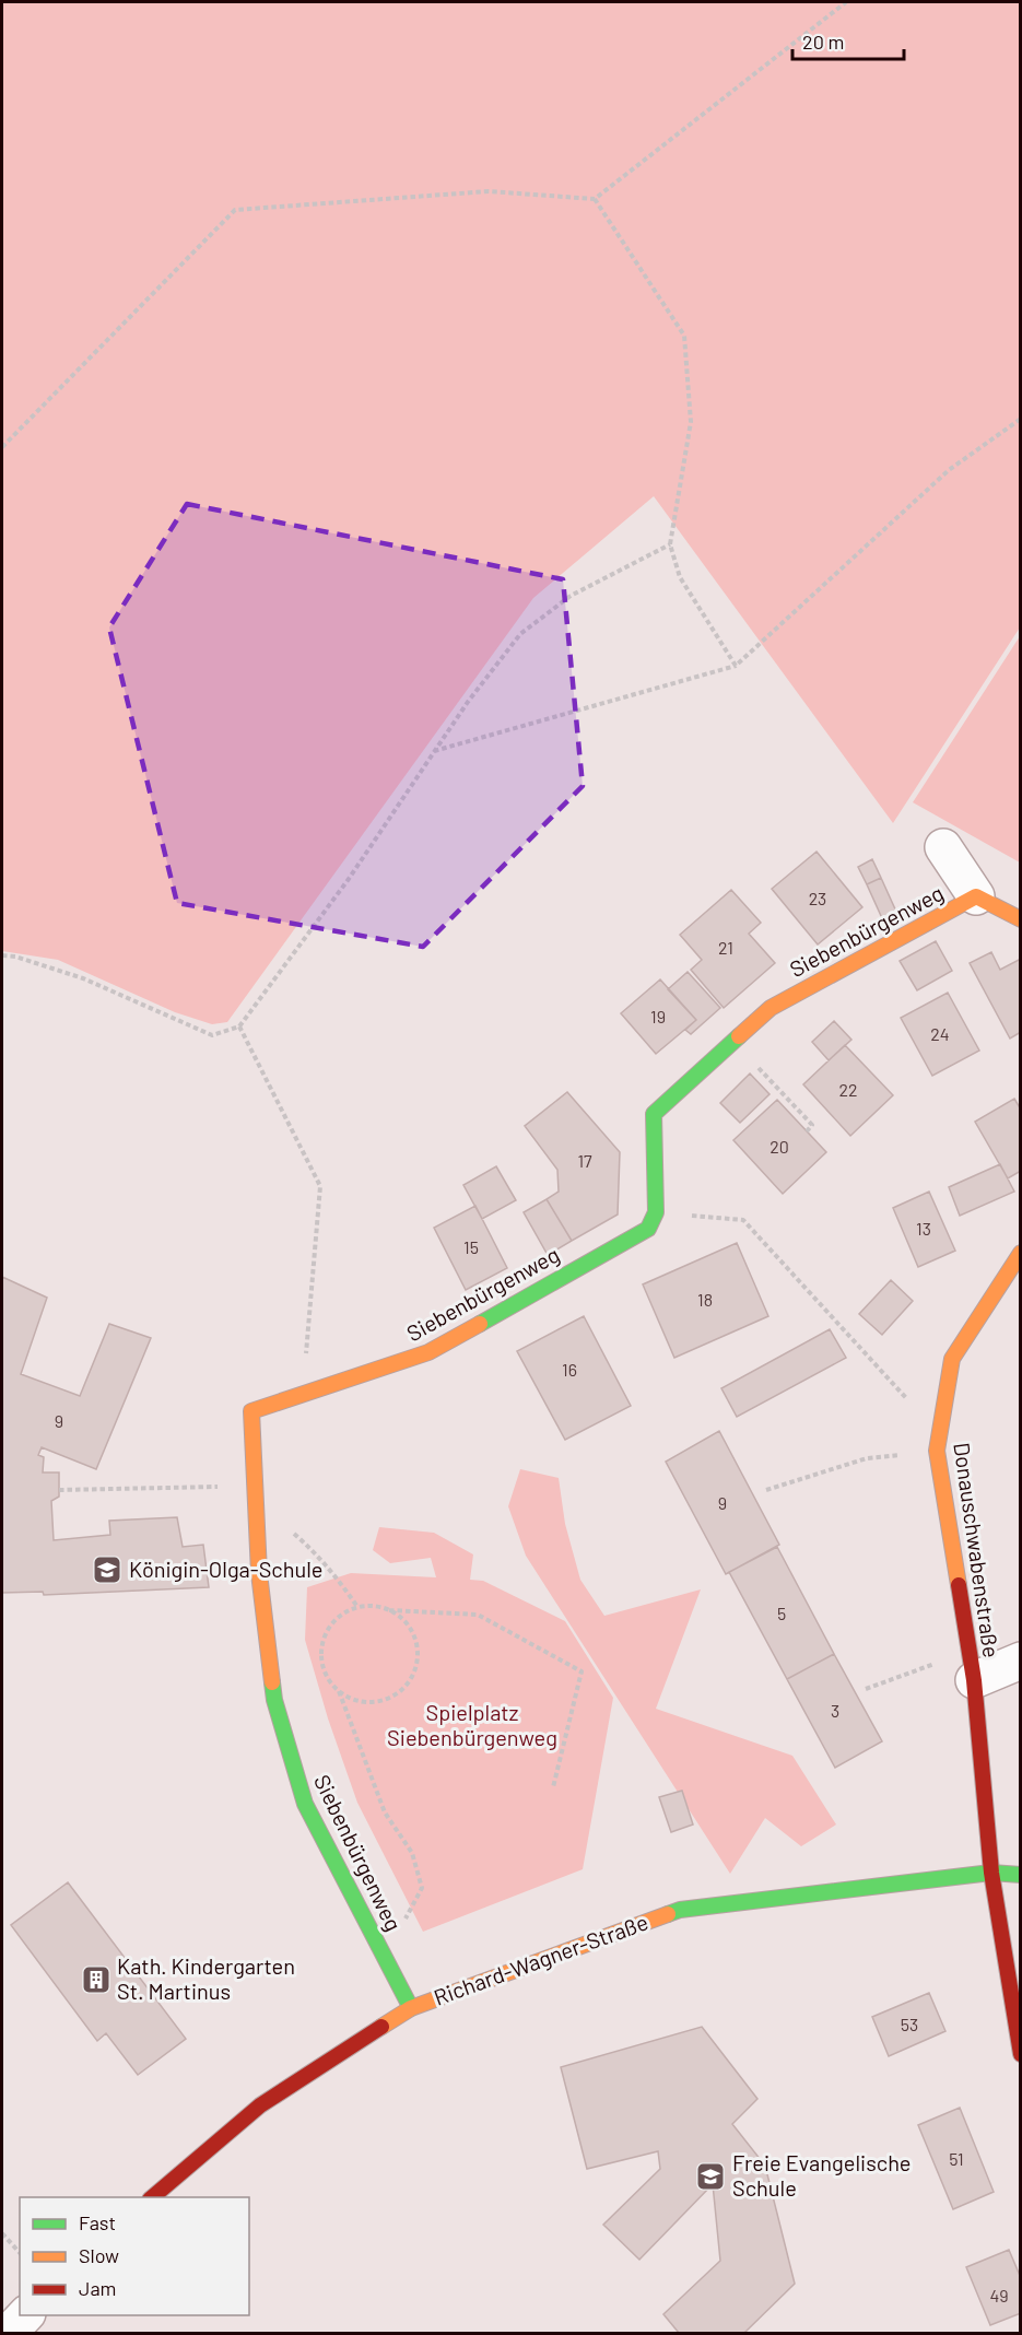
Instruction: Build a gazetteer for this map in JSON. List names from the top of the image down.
{
  "streets": {
    "street": ["Siebenbürgenweg", "Donauschwabenstraße", "Richard-Wagner-Straße"]
  },
  "crossings": [
    ["Siebenbürgenweg", "Richard-Wagner-Straße"],
    ["Donauschwabenstraße", "Richard-Wagner-Straße"]
  ],
  "parks": ["Spielplatz Siebenbürgenweg"],
  "places": {
    "school or university": ["Königin-Olga-Schule", "Freie Evangelische Schule"],
    "building": ["Kath. Kindergarten St. Martinus"]
  },
  "house_numbers": [
    "23",
    "21",
    "19",
    "24",
    "22",
    "20",
    "17",
    "13",
    "15",
    "18",
    "16",
    "9",
    "9",
    "5",
    "3",
    "53",
    "51",
    "49"
  ],
  "legend": ["Fast", "Slow", "Jam"],
  "scale_bar": "20 m"
}
